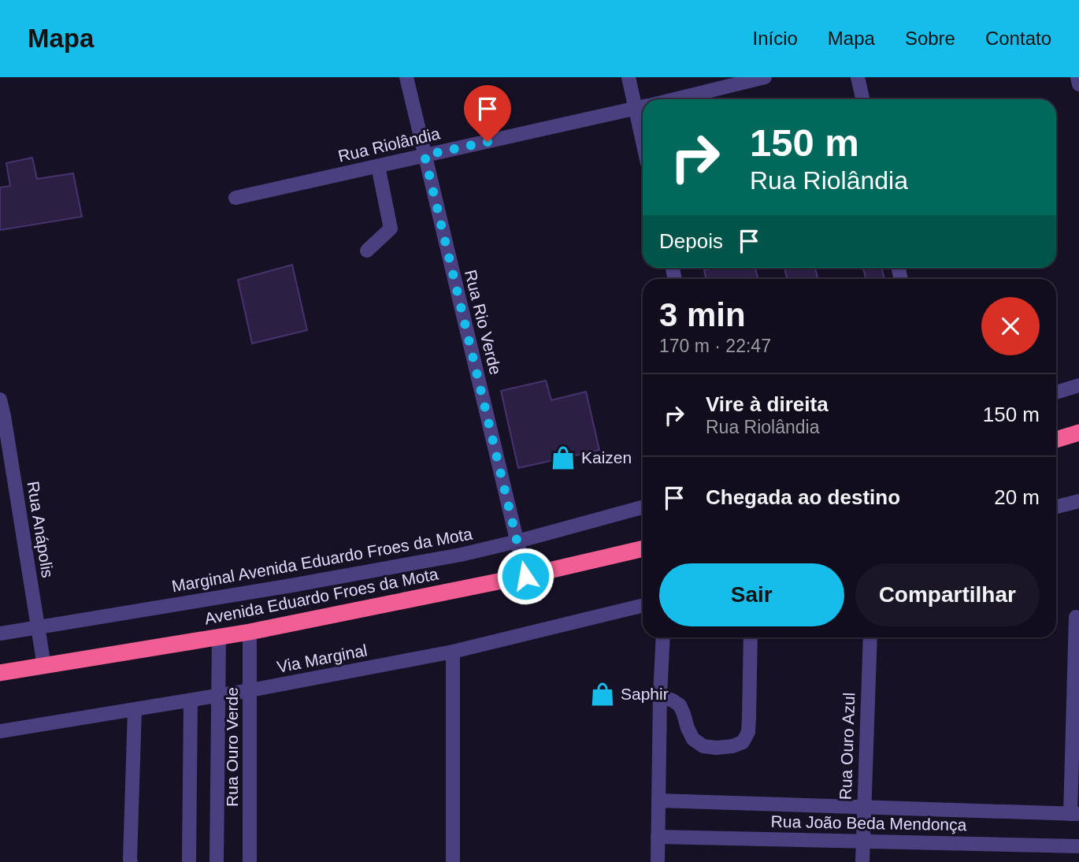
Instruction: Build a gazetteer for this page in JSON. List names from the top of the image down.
{
  "streets": {
    "highway": ["Avenida Eduardo Froes da Mota"],
    "street": [
      "Rua Riolândia",
      "Rua Rio Verde",
      "Rua Anápolis",
      "Marginal Avenida Eduardo Froes da Mota",
      "Via Marginal",
      "Rua Ouro Azul",
      "Rua Ouro Verde",
      "Rua João Beda Mendonça"
    ]
  },
  "crossings": [
    ["Rua Riolândia", "Rua Rio Verde"],
    ["Rua Rio Verde", "Marginal Avenida Eduardo Froes da Mota"],
    ["Rua Rio Verde", "Avenida Eduardo Froes da Mota"],
    ["Rua Anápolis", "Marginal Avenida Eduardo Froes da Mota"],
    ["Rua Anápolis", "Avenida Eduardo Froes da Mota"],
    ["Avenida Eduardo Froes da Mota", "Rua Ouro Verde"],
    ["Via Marginal", "Rua Ouro Verde"],
    ["Rua Ouro Azul", "Rua João Beda Mendonça"]
  ],
  "places": {
    "shop": ["Kaizen", "Saphir"]
  },
  "page": {
    "header": "Mapa",
    "nav": [
      "Início",
      "Mapa",
      "Sobre",
      "Contato"
    ],
    "turn": ["150 m", "Rua Riolândia"],
    "then": "Depois",
    "heading": ["3 min", "170 m · 22:47"],
    "list": [
      {
        "name": "Vire à direita",
        "note": "Rua Riolândia",
        "value": "150 m"
      },
      {
        "name": "Chegada ao destino",
        "value": "20 m"
      }
    ],
    "buttons": ["Sair", "Compartilhar"]
  }
}
